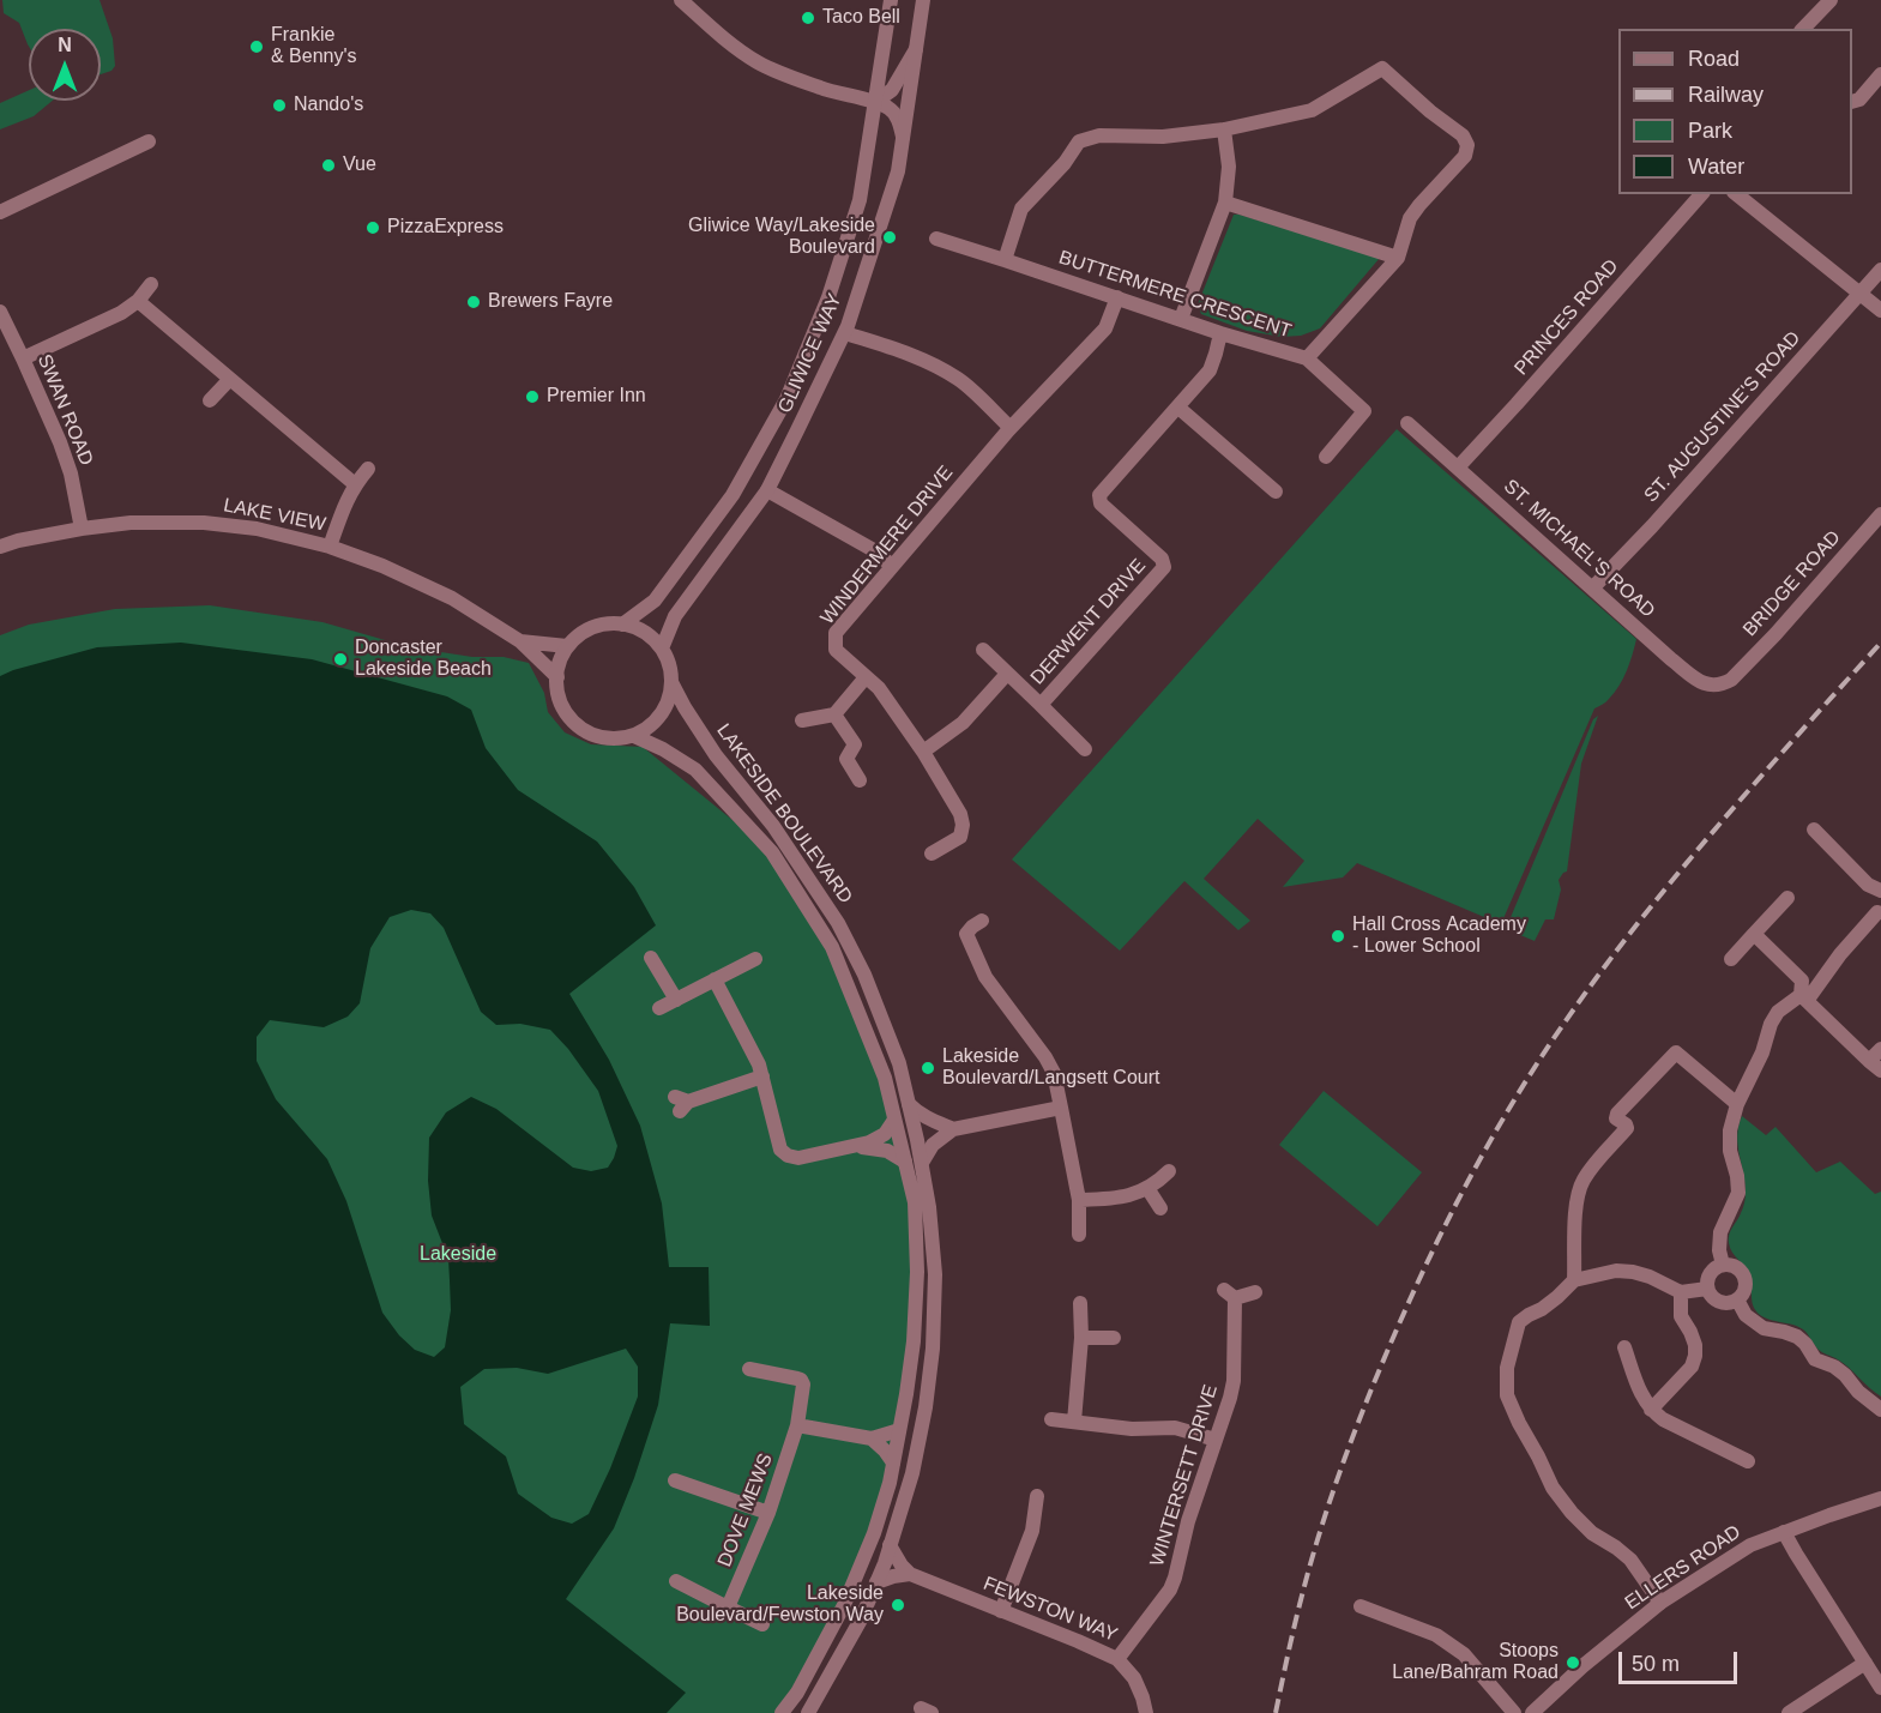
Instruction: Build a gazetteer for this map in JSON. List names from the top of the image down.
{
  "streets": {
    "street": [
      "BUTTERMERE CRESCENT",
      "PRINCES ROAD",
      "GLIWICE WAY",
      "SWAN ROAD",
      "ST. AUGUSTINE'S ROAD",
      "LAKE VIEW",
      "WINDERMERE DRIVE",
      "ST. MICHAEL'S ROAD",
      "BRIDGE ROAD",
      "DERWENT DRIVE",
      "LAKESIDE BOULEVARD",
      "WINTERSETT DRIVE",
      "DOVE MEWS",
      "ELLERS ROAD",
      "FEWSTON WAY"
    ]
  },
  "crossings": [
    ["BUTTERMERE CRESCENT", "WINDERMERE DRIVE"],
    ["BUTTERMERE CRESCENT", "DERWENT DRIVE"],
    ["PRINCES ROAD", "ST. MICHAEL'S ROAD"],
    ["GLIWICE WAY", "LAKE VIEW"],
    ["GLIWICE WAY", "LAKESIDE BOULEVARD"],
    ["SWAN ROAD", "LAKE VIEW"],
    ["ST. AUGUSTINE'S ROAD", "ST. MICHAEL'S ROAD"],
    ["LAKE VIEW", "LAKESIDE BOULEVARD"],
    ["WINDERMERE DRIVE", "DERWENT DRIVE"],
    ["ST. MICHAEL'S ROAD", "BRIDGE ROAD"],
    ["WINTERSETT DRIVE", "FEWSTON WAY"]
  ],
  "parks": ["Lakeside"],
  "places": [
    "Taco Bell",
    "Frankie & Benny's",
    "Nando's",
    "Vue",
    "PizzaExpress",
    "Gliwice Way/Lakeside Boulevard",
    "Brewers Fayre",
    "Premier Inn",
    "Doncaster Lakeside Beach",
    "Hall Cross Academy - Lower School",
    "Lakeside Boulevard/Langsett Court",
    "Lakeside Boulevard/Fewston Way",
    "Stoops Lane/Bahram Road"
  ],
  "legend": [
    "Road",
    "Railway",
    "Park",
    "Water"
  ],
  "scale_bar": "50 m",
  "north": "top"
}
